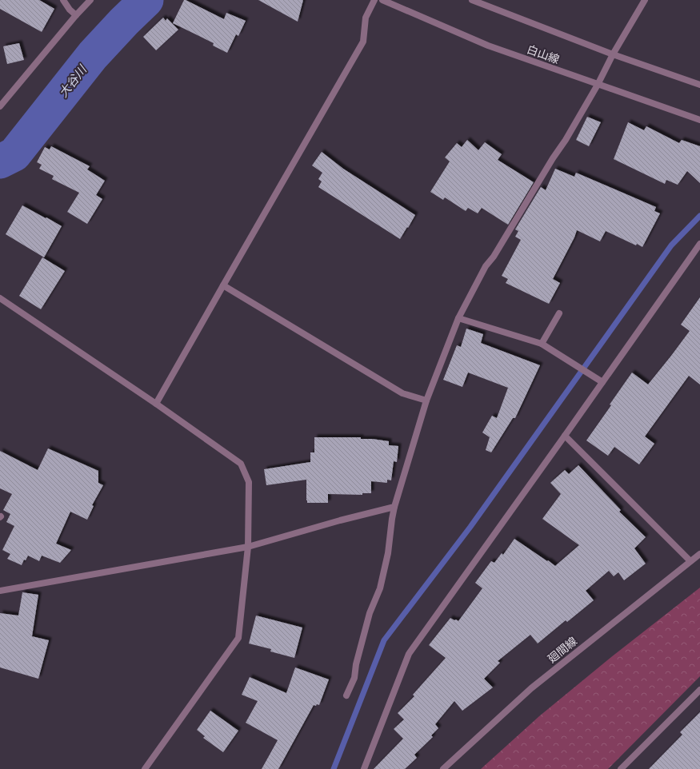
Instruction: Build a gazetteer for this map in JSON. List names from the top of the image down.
{
  "streets": {
    "street": ["白山線", "廻間線"]
  },
  "water": ["大谷川"]
}
